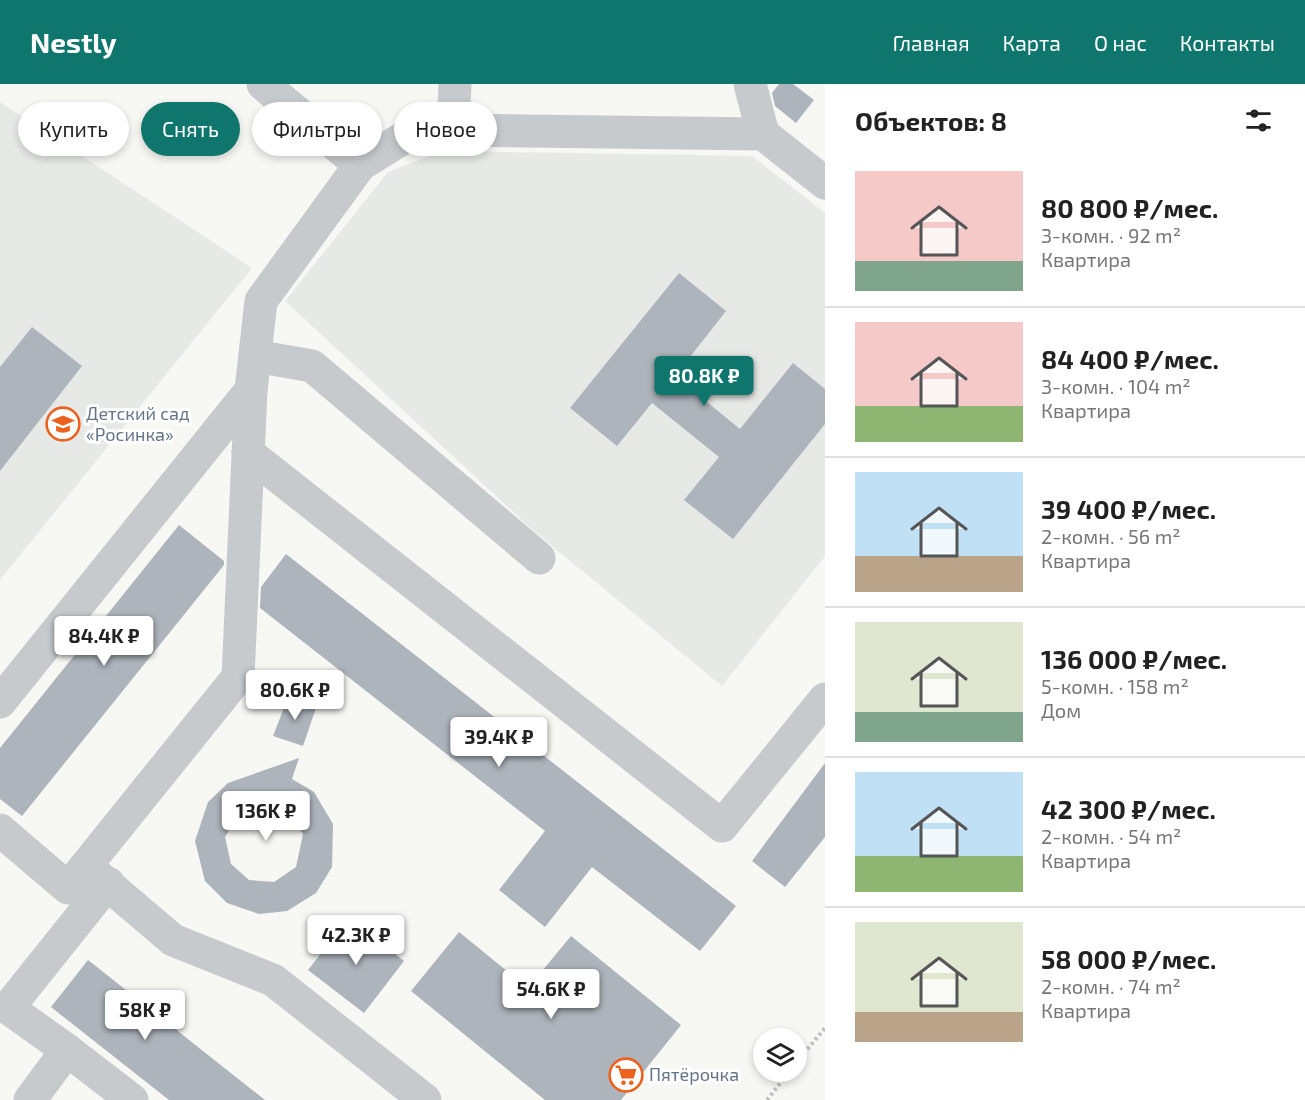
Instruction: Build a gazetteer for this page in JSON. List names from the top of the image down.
{
  "places": {
    "school or university": ["Детский сад «Росинка»"],
    "supermarket": ["Пятёрочка"]
  },
  "page": {
    "header": "Nestly",
    "nav": [
      "Главная",
      "Карта",
      "О нас",
      "Контакты"
    ],
    "heading": "Объектов: 8",
    "chip": [
      "Купить",
      "Снять",
      "Фильтры",
      "Новое"
    ],
    "list": [
      {
        "name": "80 800 ₽/мес.",
        "note": "3-комн. · 92 m² · Квартира"
      },
      {
        "name": "84 400 ₽/мес.",
        "note": "3-комн. · 104 m² · Квартира"
      },
      {
        "name": "39 400 ₽/мес.",
        "note": "2-комн. · 56 m² · Квартира"
      },
      {
        "name": "136 000 ₽/мес.",
        "note": "5-комн. · 158 m² · Дом"
      },
      {
        "name": "42 300 ₽/мес.",
        "note": "2-комн. · 54 m² · Квартира"
      },
      {
        "name": "58 000 ₽/мес.",
        "note": "2-комн. · 74 m² · Квартира"
      }
    ],
    "price": [
      "80.8K ₽",
      "84.4K ₽",
      "80.6K ₽",
      "39.4K ₽",
      "136K ₽",
      "42.3K ₽",
      "54.6K ₽",
      "58K ₽"
    ]
  }
}
